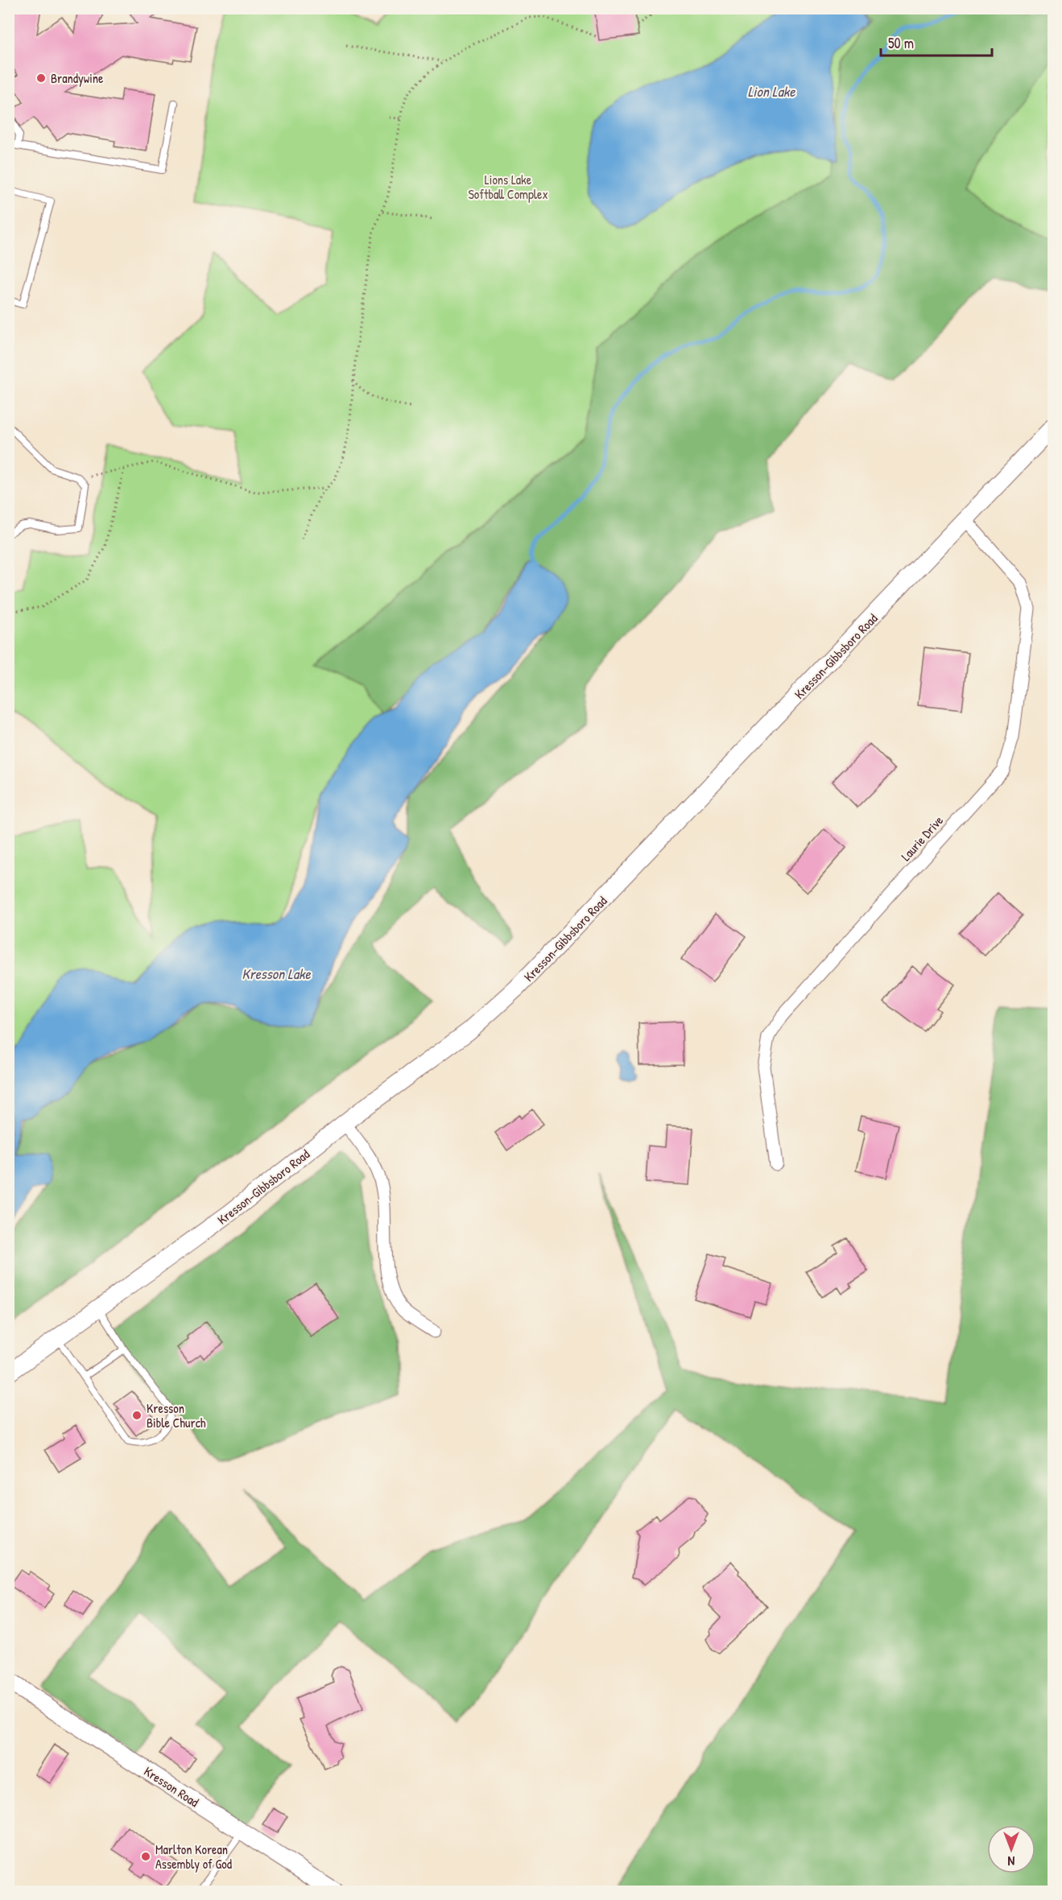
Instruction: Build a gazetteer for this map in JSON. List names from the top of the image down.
{
  "streets": {
    "street": ["Kresson-Gibbsboro Road", "Laurie Drive", "Kresson Road"]
  },
  "crossings": [
    ["Kresson-Gibbsboro Road", "Laurie Drive"]
  ],
  "water": ["Lion Lake", "Kresson Lake"],
  "parks": ["Lions Lake Softball Complex"],
  "places": ["Brandywine", "Kresson Bible Church", "Marlton Korean Assembly of God"],
  "scale_bar": "50 m",
  "north": "bottom"
}
